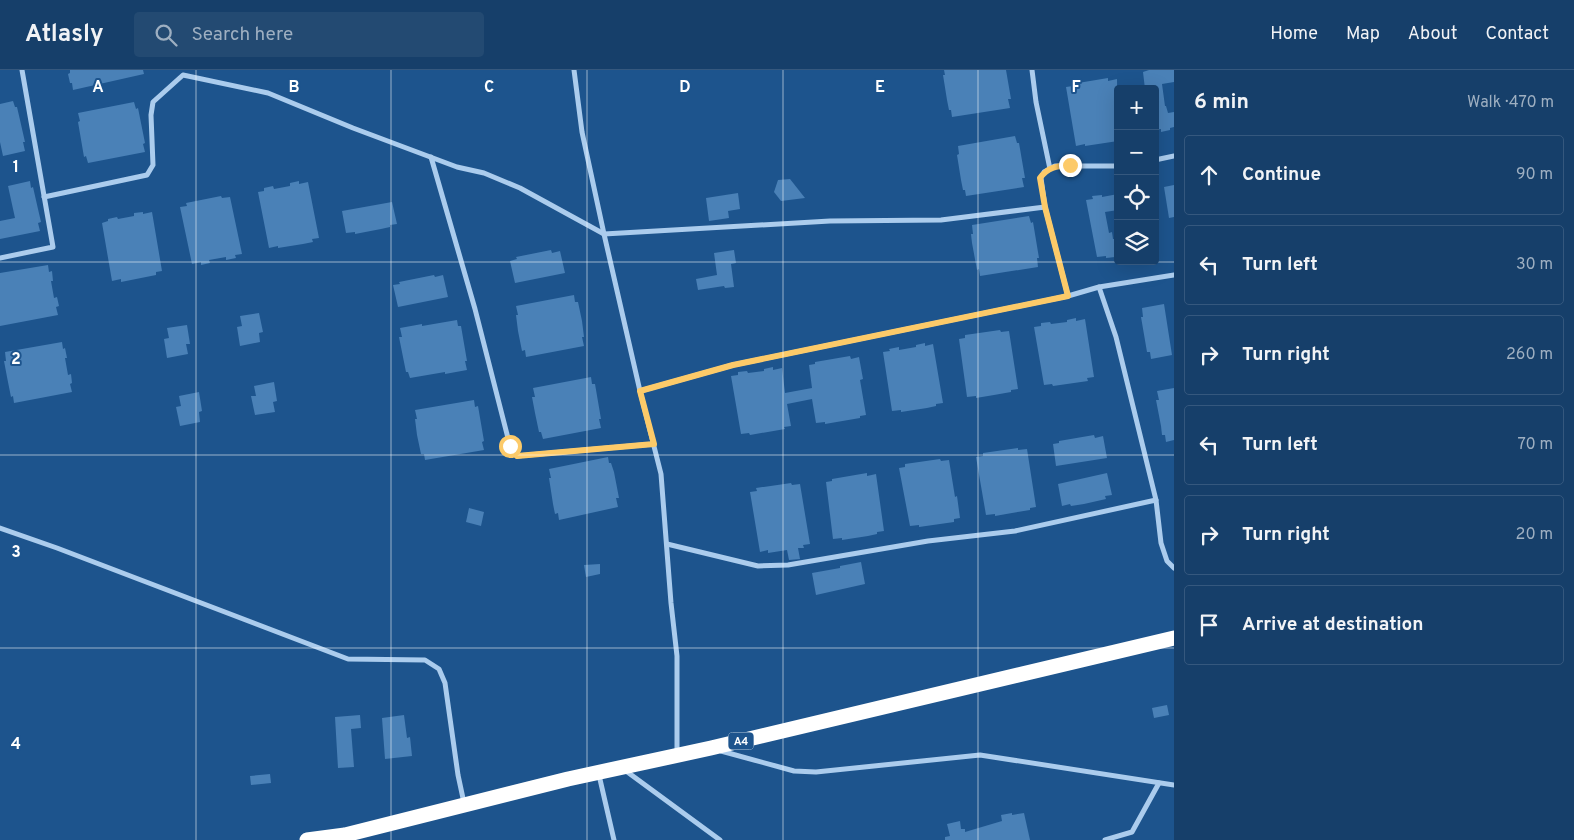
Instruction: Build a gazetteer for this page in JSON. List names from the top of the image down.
{
  "streets": {
    "highway": ["A4"]
  },
  "page": {
    "header": "Atlasly",
    "search": "Search here",
    "nav": [
      "Home",
      "Map",
      "About",
      "Contact"
    ],
    "heading": ["6 min", "Walk · 470 m"],
    "map_buttons": ["+", "−"],
    "list": [
      ["Continue", "90 m"],
      ["Turn left", "30 m"],
      ["Turn right", "260 m"],
      ["Turn left", "70 m"],
      ["Turn right", "20 m"],
      "Arrive at destination"
    ]
  },
  "grid": {
    "columns": [
      "A",
      "B",
      "C",
      "D",
      "E",
      "F"
    ],
    "rows": [
      "1",
      "2",
      "3",
      "4"
    ]
  }
}
